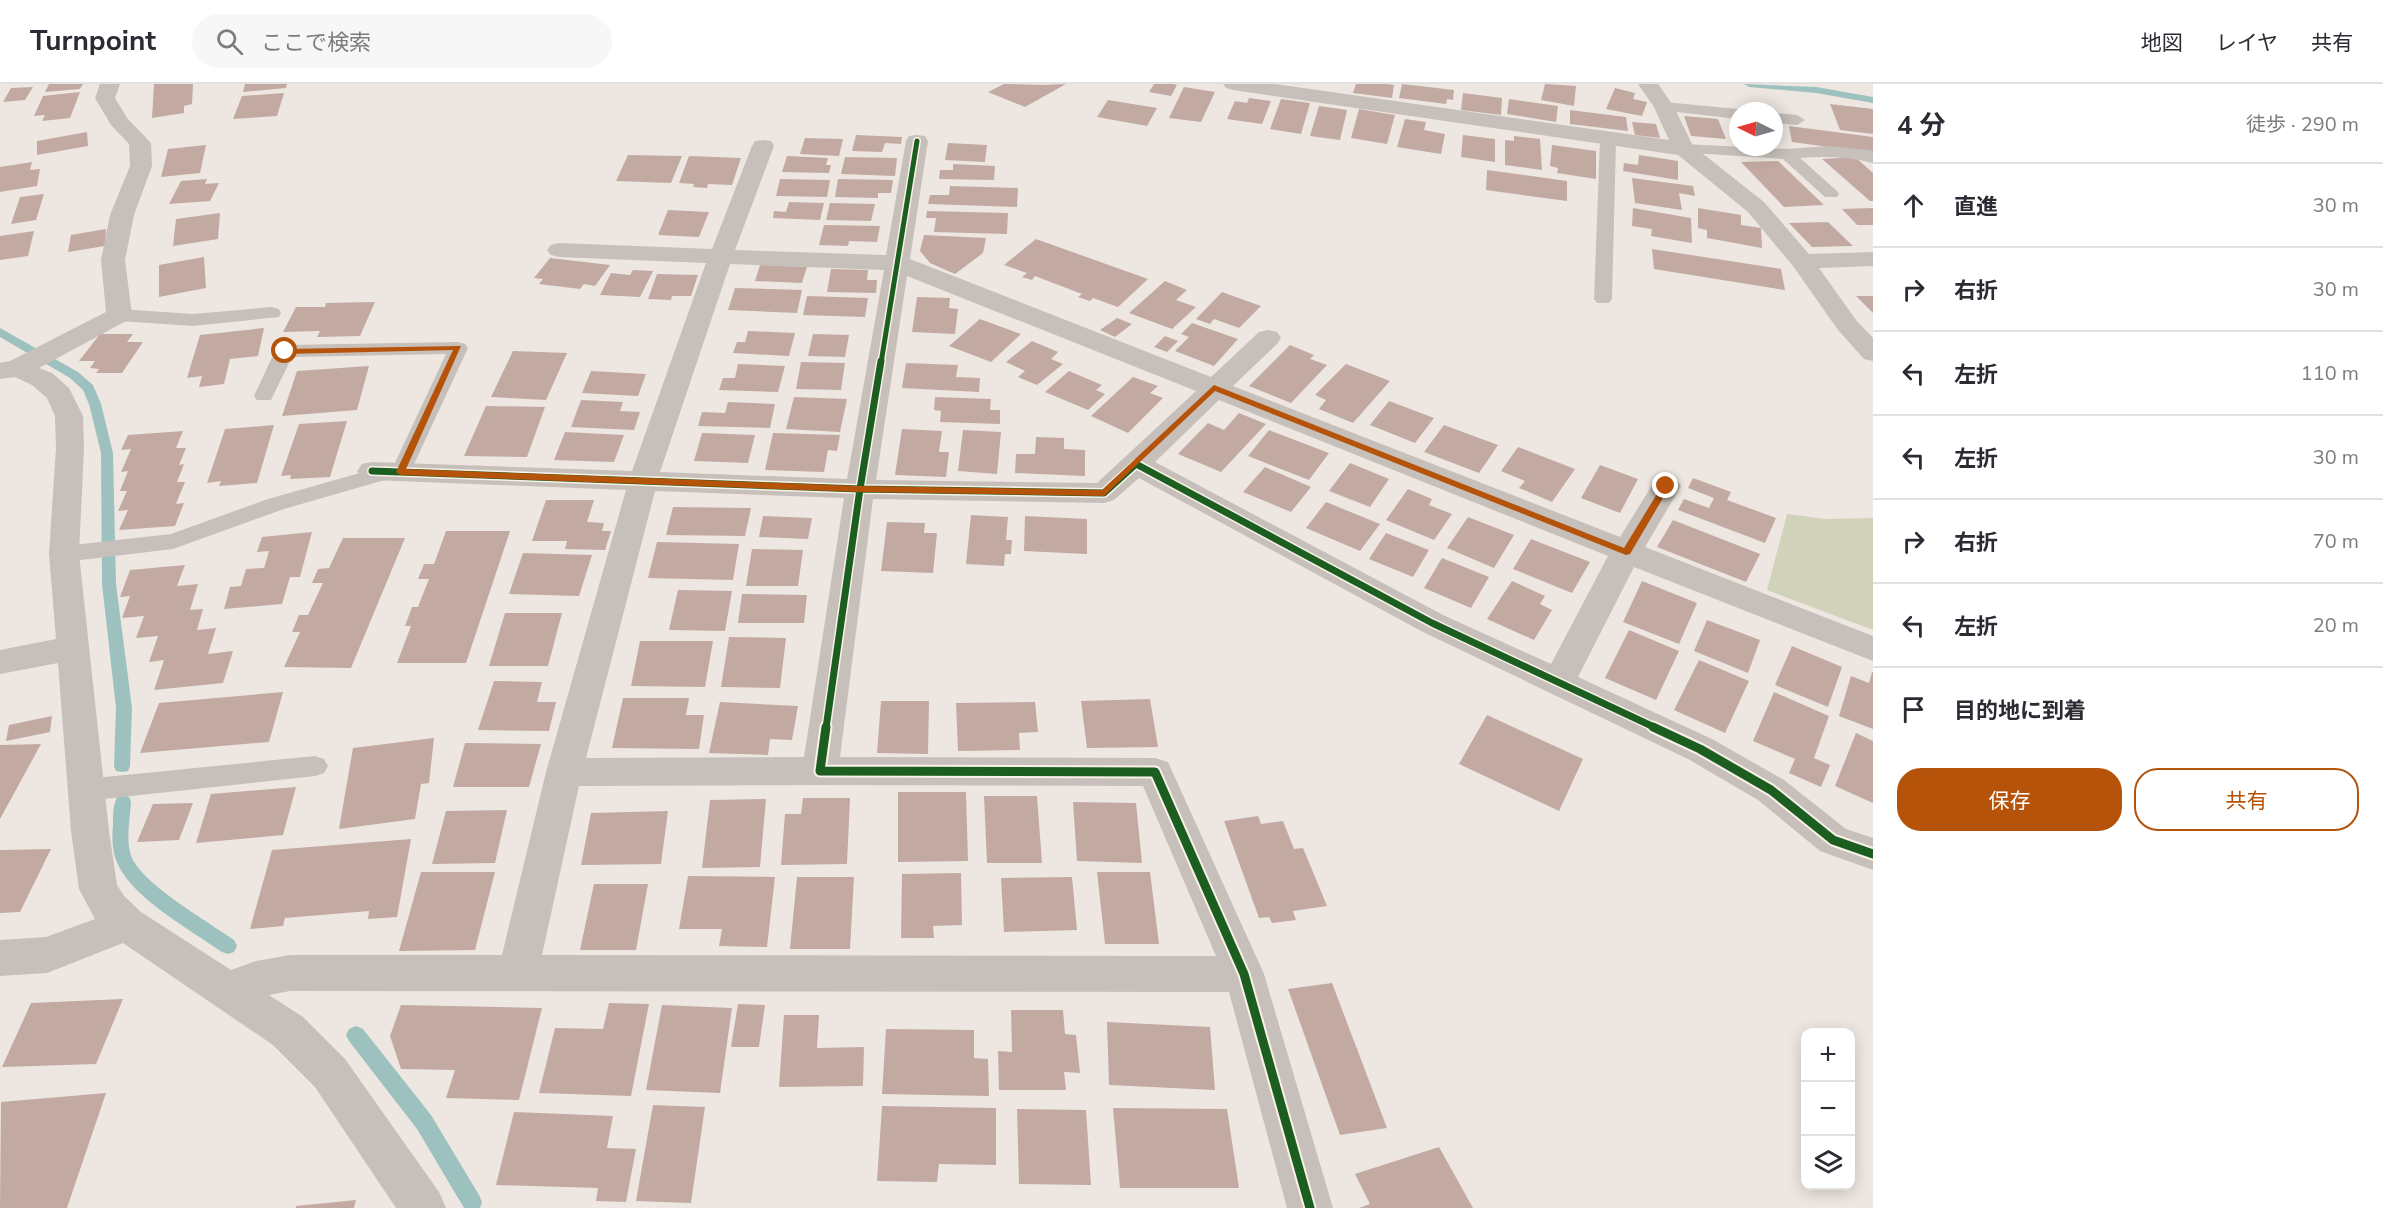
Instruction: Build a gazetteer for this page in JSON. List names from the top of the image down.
{
  "north": "left",
  "page": {
    "header": "Turnpoint",
    "search": "ここで検索",
    "nav": ["地図", "レイヤ", "共有"],
    "heading": ["4 分", "徒歩 · 290 m"],
    "list": [
      ["直進", "30 m"],
      ["右折", "30 m"],
      ["左折", "110 m"],
      ["左折", "30 m"],
      ["右折", "70 m"],
      ["左折", "20 m"],
      "目的地に到着"
    ],
    "buttons": ["保存", "共有"],
    "map_buttons": ["+", "−"]
  }
}
